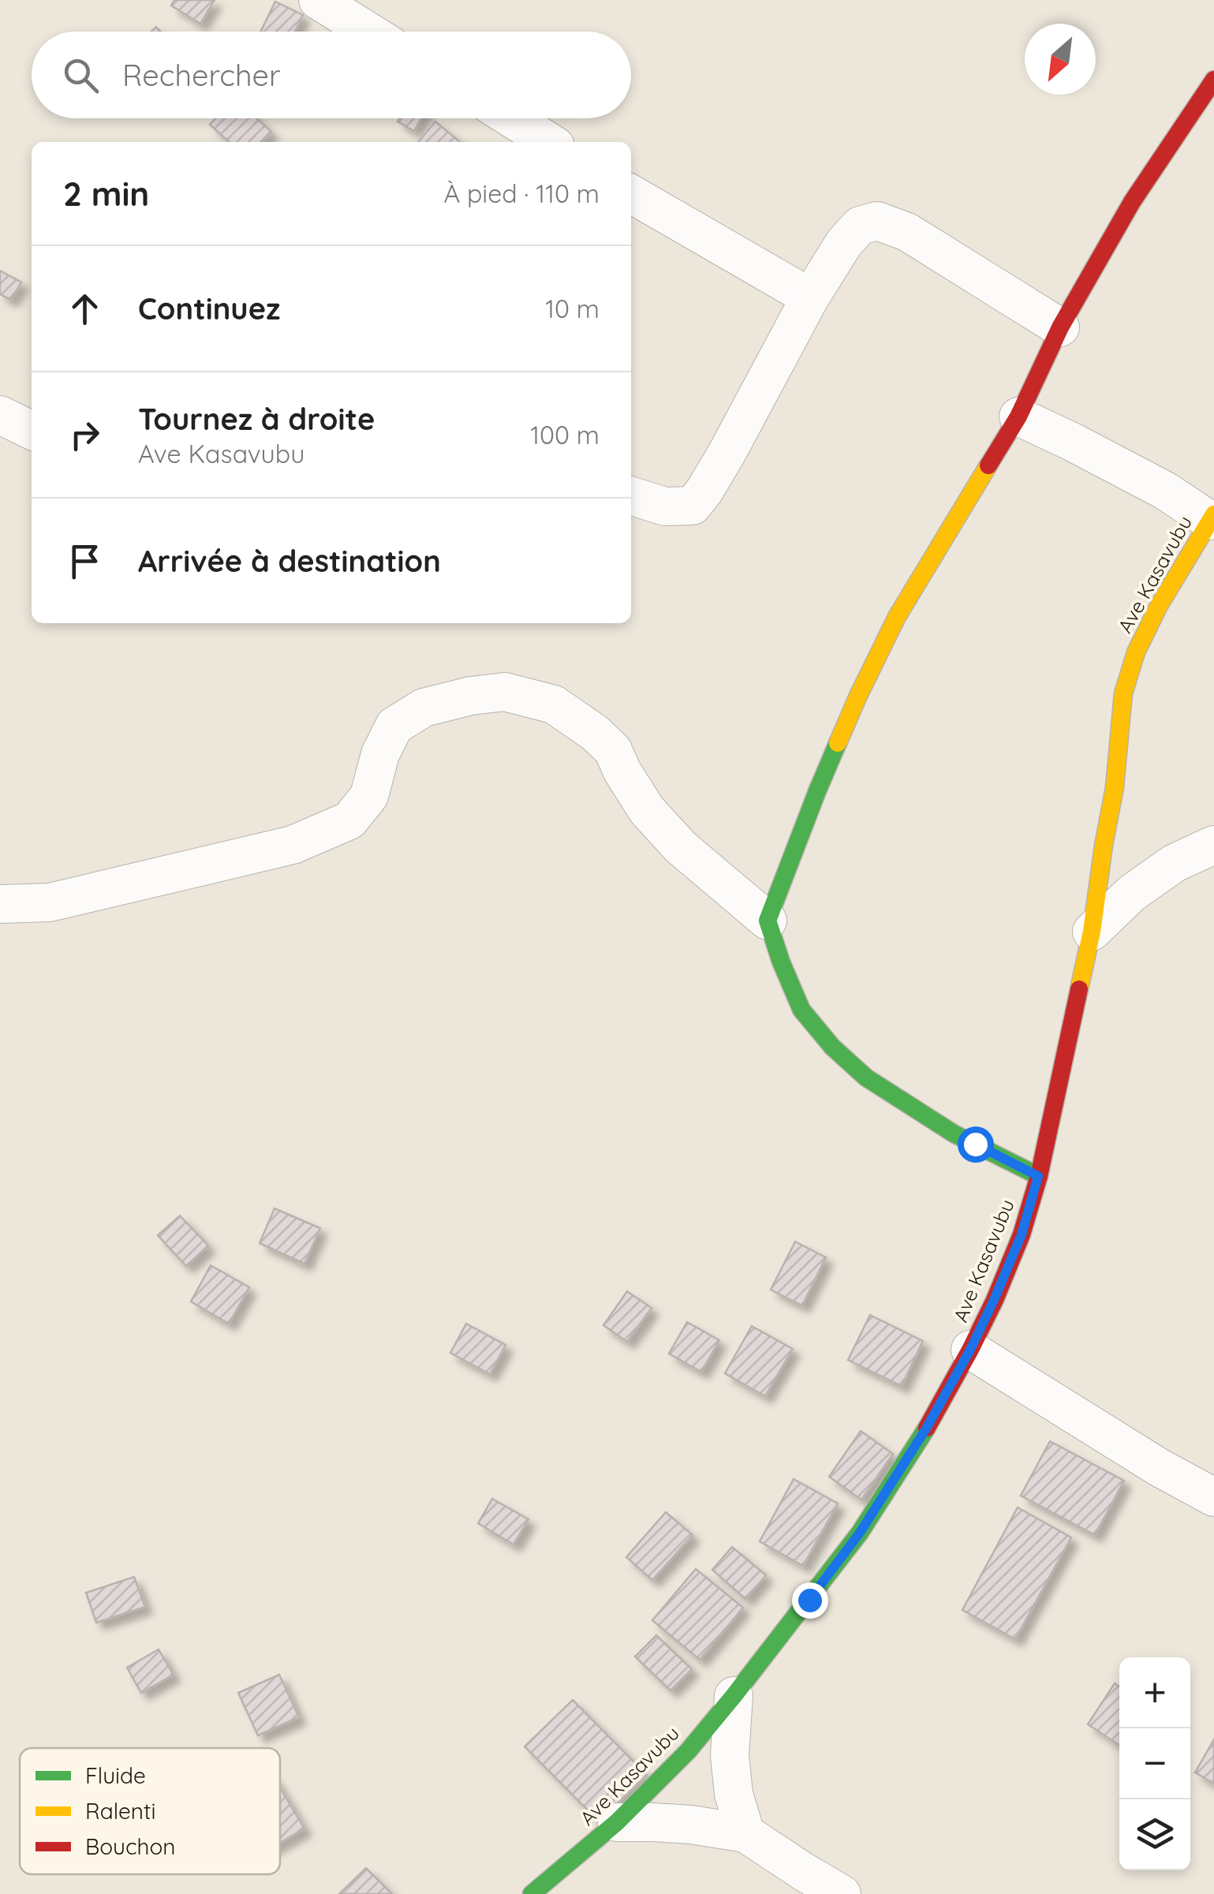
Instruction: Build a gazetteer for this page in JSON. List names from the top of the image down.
{
  "streets": {
    "street": ["Ave Kasavubu"]
  },
  "legend": ["Fluide", "Ralenti", "Bouchon"],
  "north": "bottom left",
  "page": {
    "search": "Rechercher",
    "heading": ["2 min", "À pied · 110 m"],
    "list": [
      ["Continuez", "10 m"],
      ["Tournez à droite", "Ave Kasavubu", "100 m"],
      "Arrivée à destination"
    ],
    "map_buttons": ["+", "−"]
  }
}
